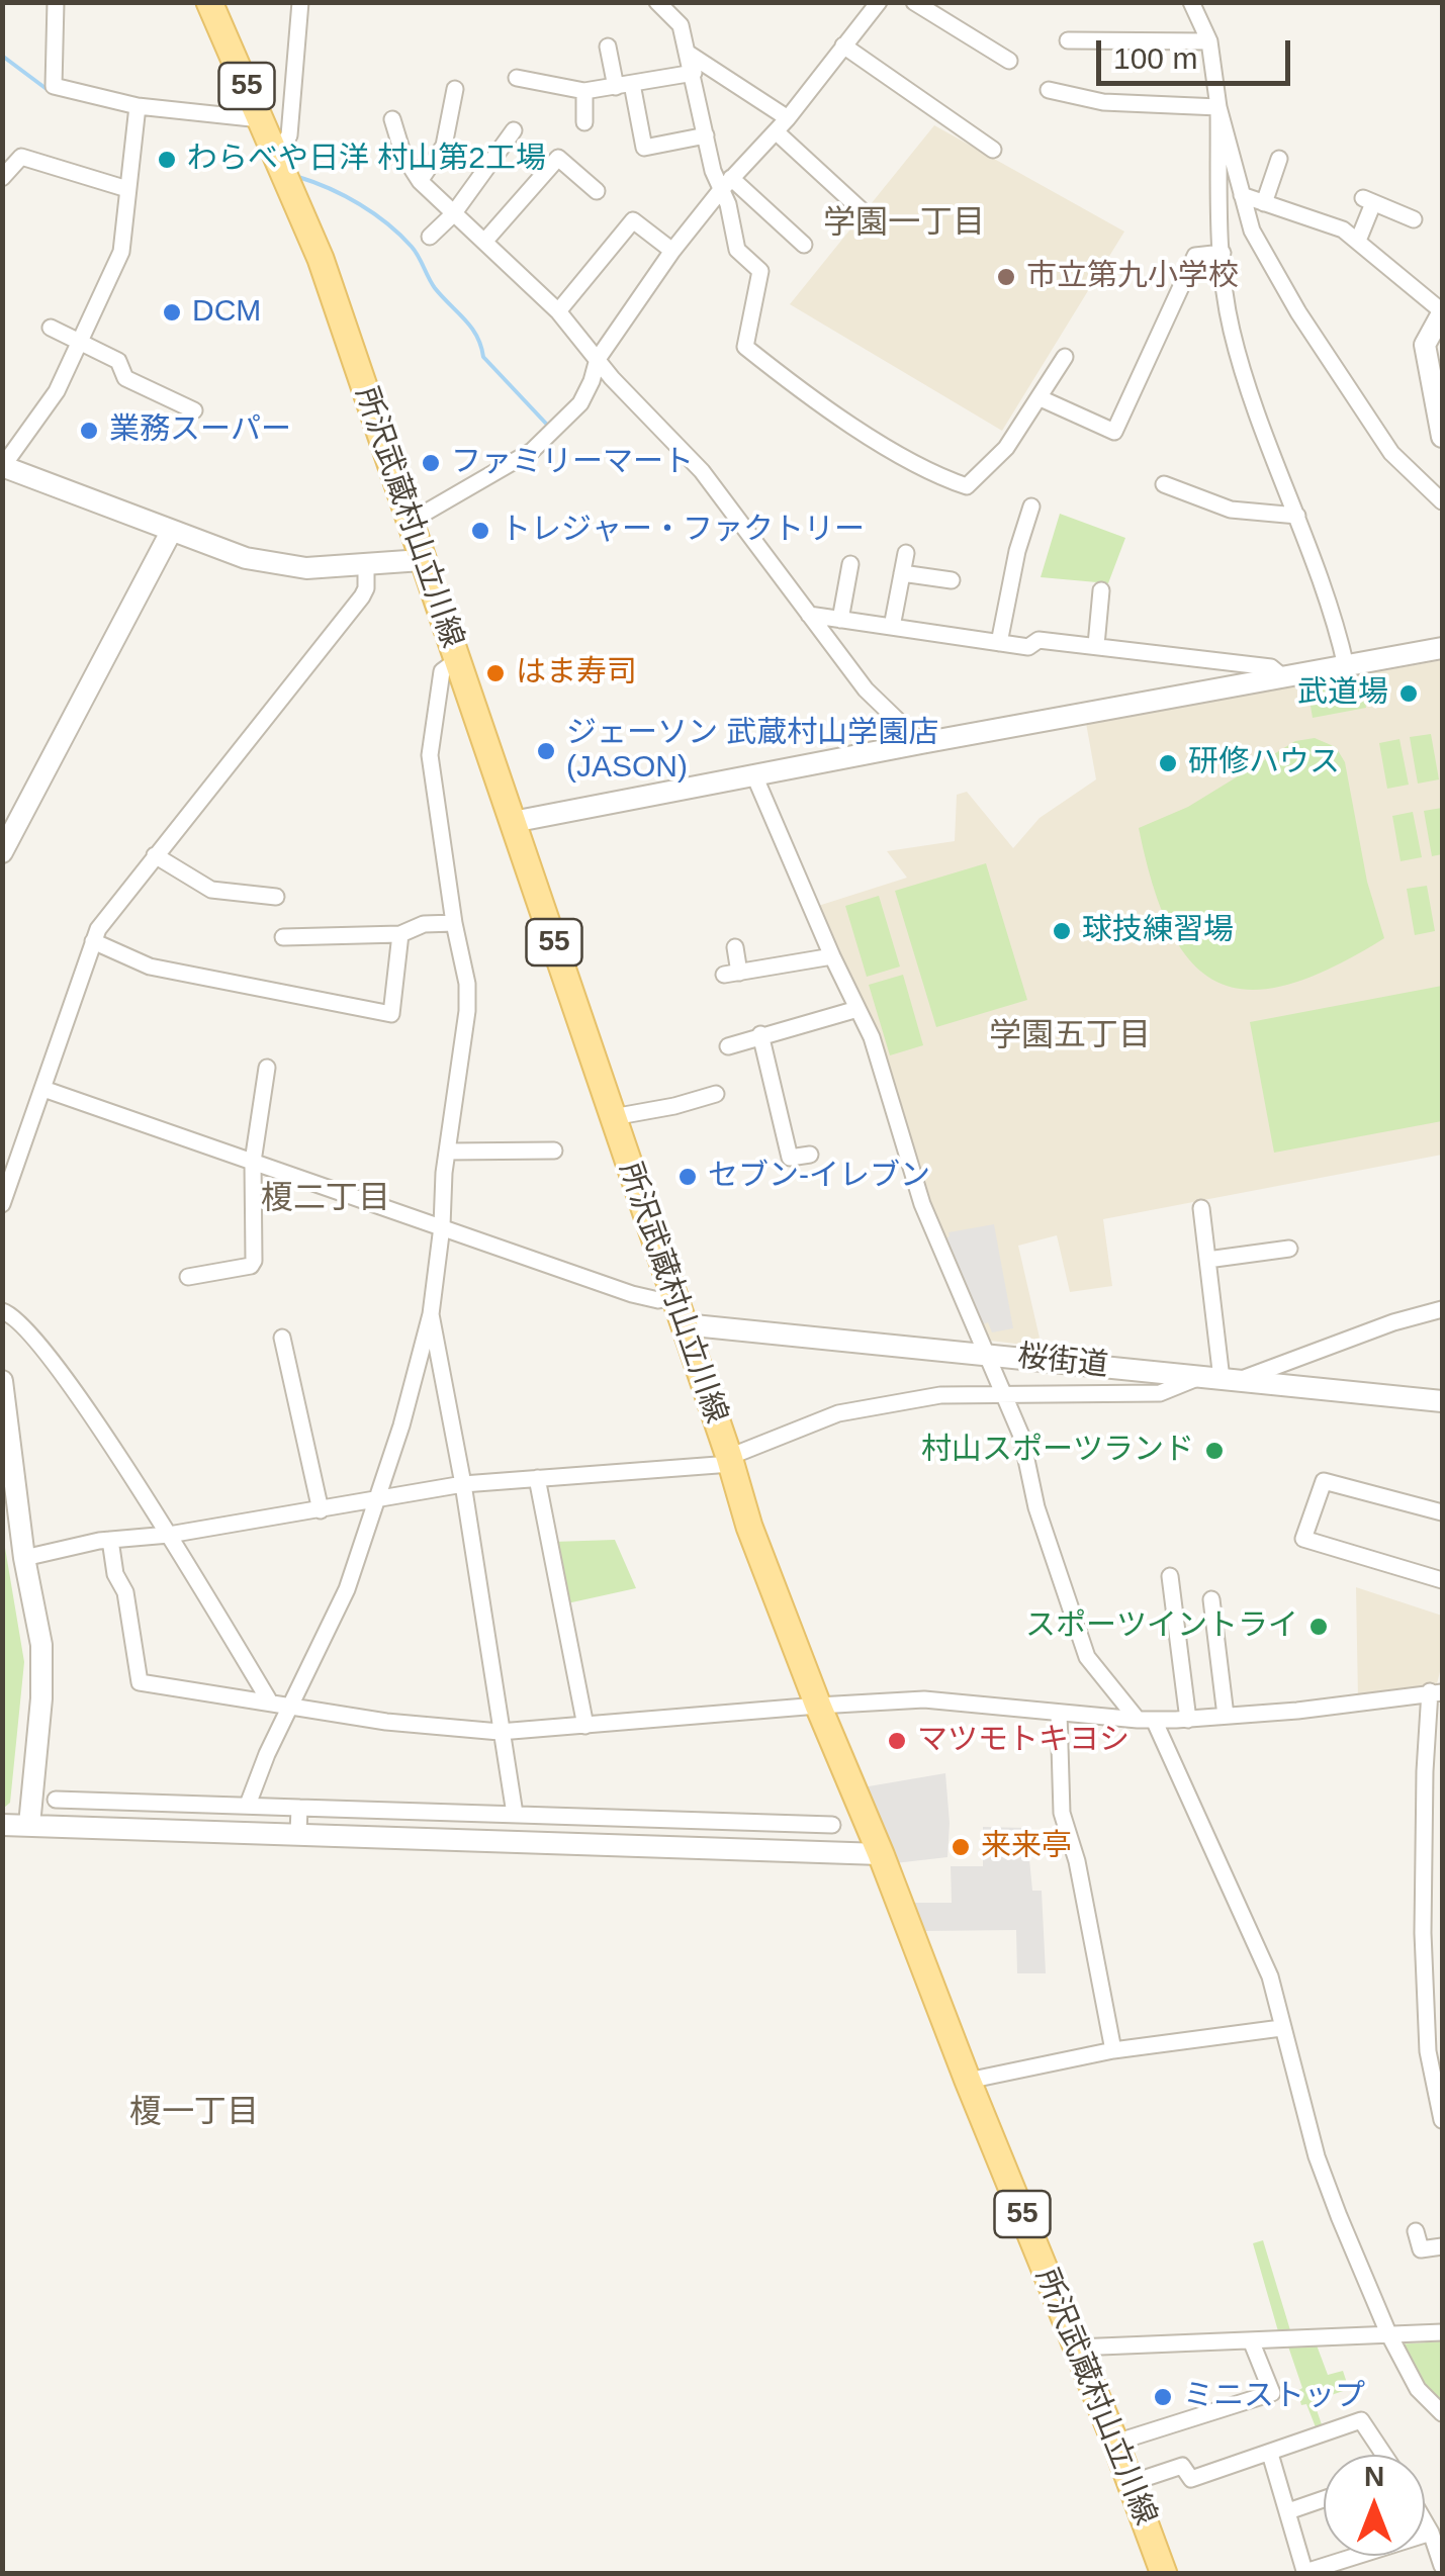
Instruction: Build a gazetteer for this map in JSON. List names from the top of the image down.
{
  "streets": {
    "main road": ["55", "所沢武蔵村山立川線"],
    "street": ["桜街道"]
  },
  "crossings": [
    ["所沢武蔵村山立川線", "桜街道"]
  ],
  "districts": [
    "学園一丁目",
    "学園五丁目",
    "榎二丁目",
    "榎一丁目"
  ],
  "places": [
    "わらべや日洋 村山第2工場",
    "市立第九小学校",
    "DCM",
    "業務スーパー",
    "ファミリーマート",
    "トレジャー・ファクトリー",
    "はま寿司",
    "武道場",
    "ジェーソン 武蔵村山学園店 (JASON)",
    "研修ハウス",
    "球技練習場",
    "セブン-イレブン",
    "村山スポーツランド",
    "スポーツイントライ",
    "マツモトキヨシ",
    "来来亭",
    "ミニストップ"
  ],
  "scale_bar": "100 m",
  "north": "top"
}
